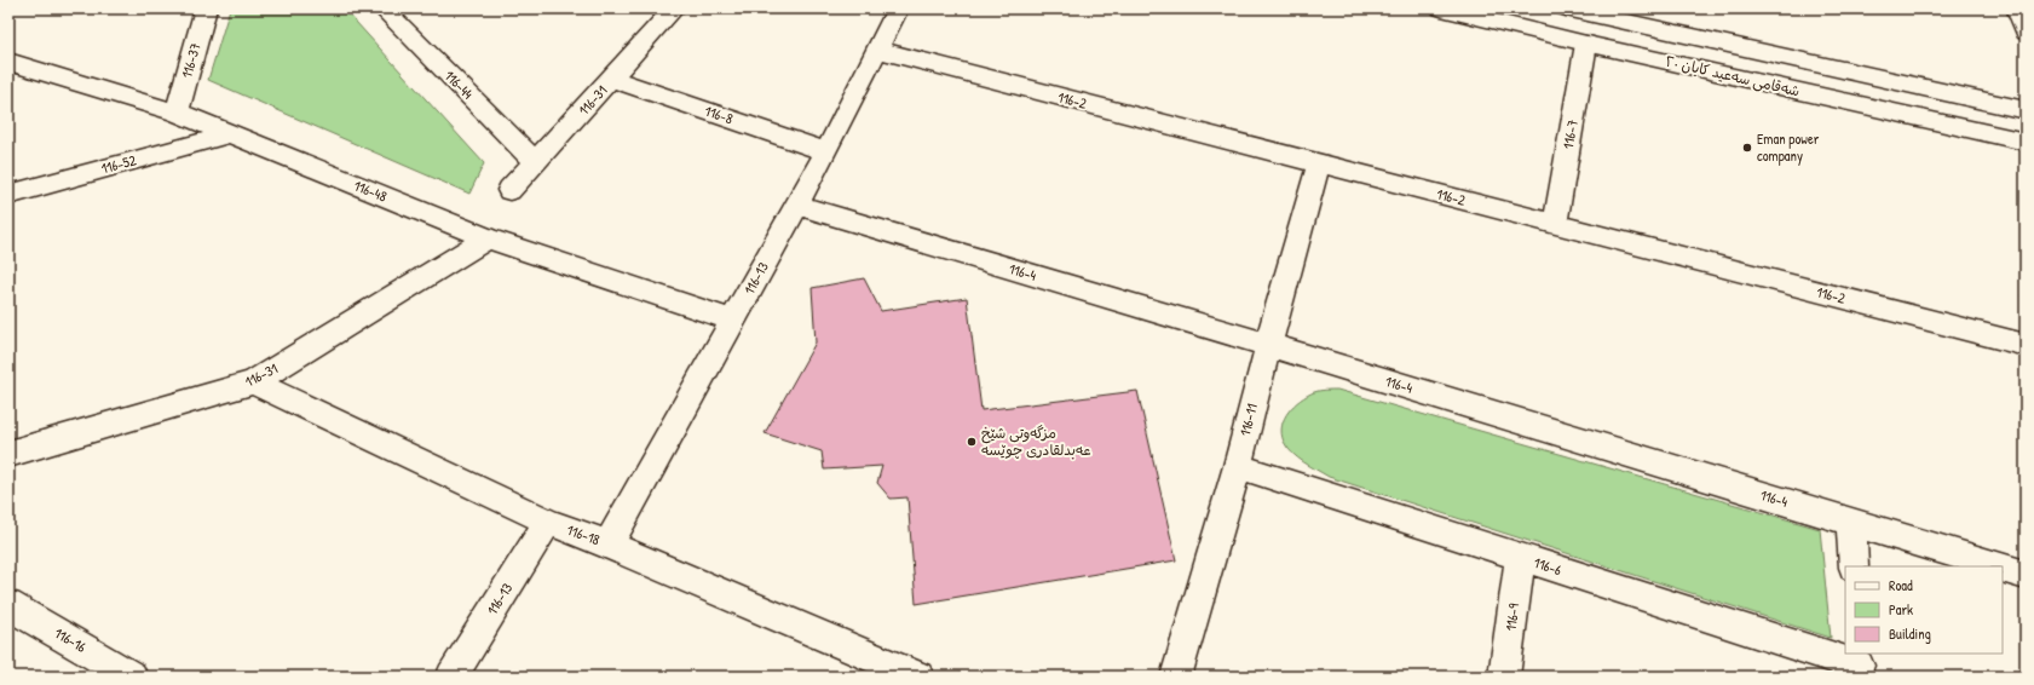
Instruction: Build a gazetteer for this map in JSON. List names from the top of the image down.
{
  "streets": {
    "street": [
      "116-37",
      "شەقامی سەعید کابان ٢٠",
      "116-44",
      "116-31",
      "116-2",
      "116-8",
      "116-7",
      "116-52",
      "116-48",
      "116-4",
      "116-13",
      "116-11",
      "116-18",
      "116-6",
      "116-9",
      "116-16"
    ]
  },
  "crossings": [
    ["116-37", "116-48"],
    ["شەقامی سەعید کابان ٢٠", "116-7"],
    ["116-44", "116-31"],
    ["116-31", "116-8"],
    ["116-31", "116-48"],
    ["116-31", "116-18"],
    ["116-2", "116-7"],
    ["116-2", "116-13"],
    ["116-2", "116-11"],
    ["116-8", "116-13"],
    ["116-52", "116-48"],
    ["116-48", "116-13"],
    ["116-4", "116-13"],
    ["116-4", "116-11"],
    ["116-13", "116-18"],
    ["116-11", "116-6"],
    ["116-6", "116-9"]
  ],
  "places": ["Eman power company", "مزگەوتی شێخ عەبدلقادری چوێسە"],
  "legend": ["Road", "Park", "Building"]
}
